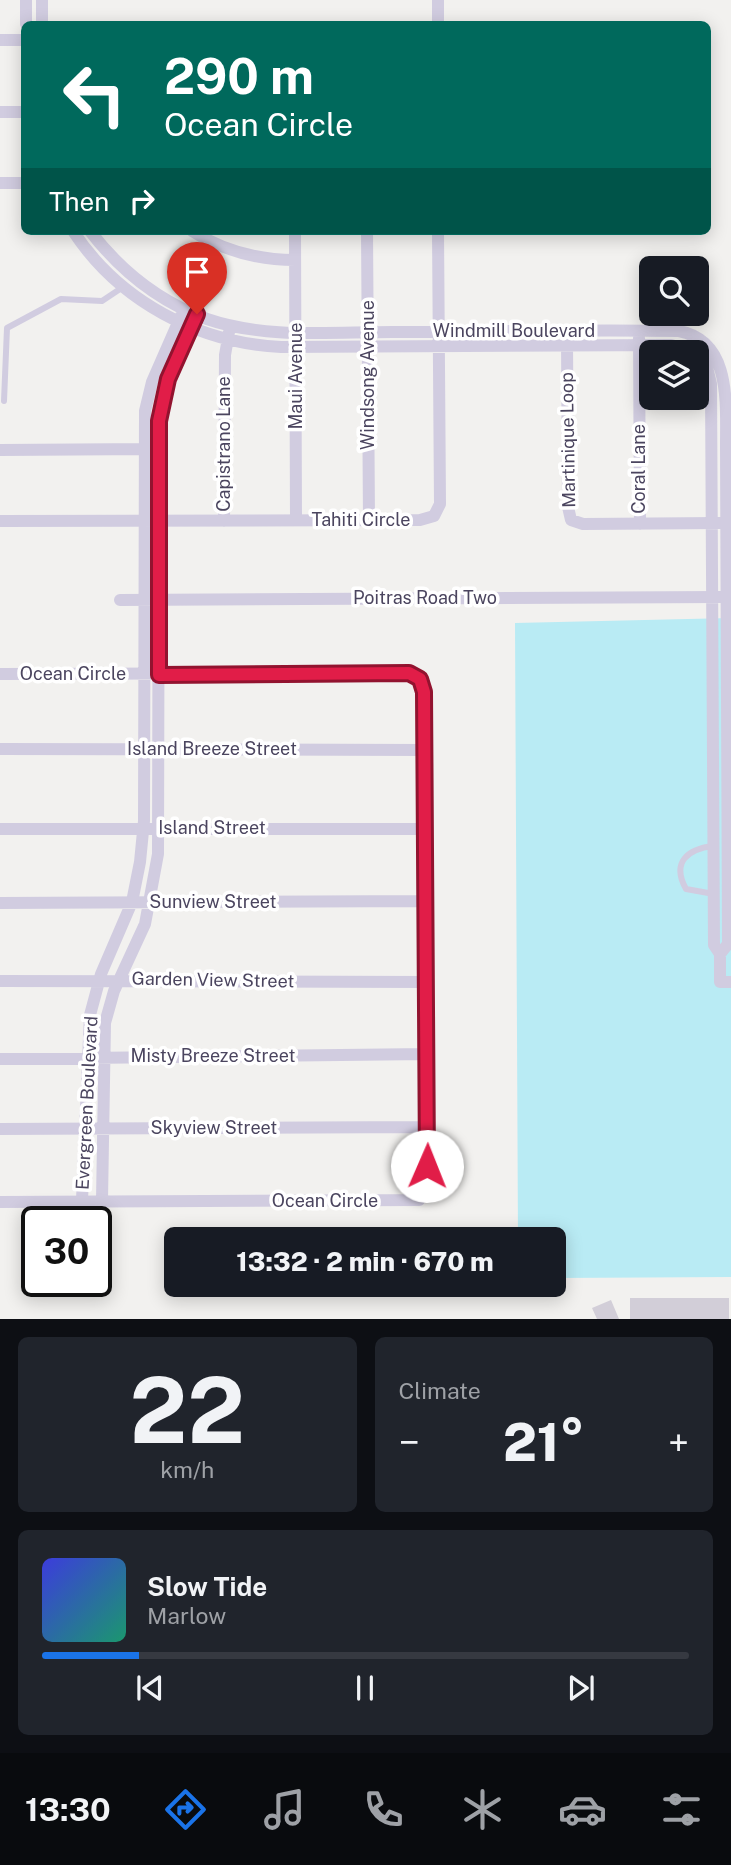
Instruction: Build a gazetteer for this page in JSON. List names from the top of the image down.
{
  "streets": {
    "street": [
      "Windmill Boulevard",
      "Windsong Avenue",
      "Maui Avenue",
      "Martinique Loop",
      "Capistrano Lane",
      "Coral Lane",
      "Tahiti Circle",
      "Poitras Road Two",
      "Ocean Circle",
      "Island Breeze Street",
      "Island Street",
      "Sunview Street",
      "Garden View Street",
      "Misty Breeze Street",
      "Evergreen Boulevard",
      "Skyview Street"
    ]
  },
  "crossings": [
    ["Windmill Boulevard", "Windsong Avenue"],
    ["Windmill Boulevard", "Maui Avenue"],
    ["Windmill Boulevard", "Martinique Loop"],
    ["Windmill Boulevard", "Capistrano Lane"],
    ["Windmill Boulevard", "Coral Lane"],
    ["Windmill Boulevard", "Tahiti Circle"],
    ["Windmill Boulevard", "Evergreen Boulevard"],
    ["Windsong Avenue", "Tahiti Circle"],
    ["Maui Avenue", "Tahiti Circle"],
    ["Martinique Loop", "Coral Lane"],
    ["Capistrano Lane", "Tahiti Circle"],
    ["Tahiti Circle", "Evergreen Boulevard"],
    ["Poitras Road Two", "Evergreen Boulevard"],
    ["Ocean Circle", "Island Breeze Street"],
    ["Ocean Circle", "Island Street"],
    ["Ocean Circle", "Sunview Street"],
    ["Ocean Circle", "Garden View Street"],
    ["Ocean Circle", "Misty Breeze Street"],
    ["Ocean Circle", "Evergreen Boulevard"],
    ["Ocean Circle", "Skyview Street"],
    ["Island Breeze Street", "Evergreen Boulevard"],
    ["Island Street", "Evergreen Boulevard"],
    ["Sunview Street", "Evergreen Boulevard"],
    ["Garden View Street", "Evergreen Boulevard"],
    ["Misty Breeze Street", "Evergreen Boulevard"],
    ["Evergreen Boulevard", "Skyview Street"]
  ],
  "page": {
    "turn": ["290 m", "Ocean Circle"],
    "then": "Then",
    "limit": "30",
    "trip": "13:32 · 2 min · 670 m",
    "tile": [
      ["22", "km/h"],
      "Climate"
    ],
    "heat": ["−", "21°", "+"],
    "song": ["Slow Tide", "Marlow"],
    "tabs": "13:30"
  }
}
